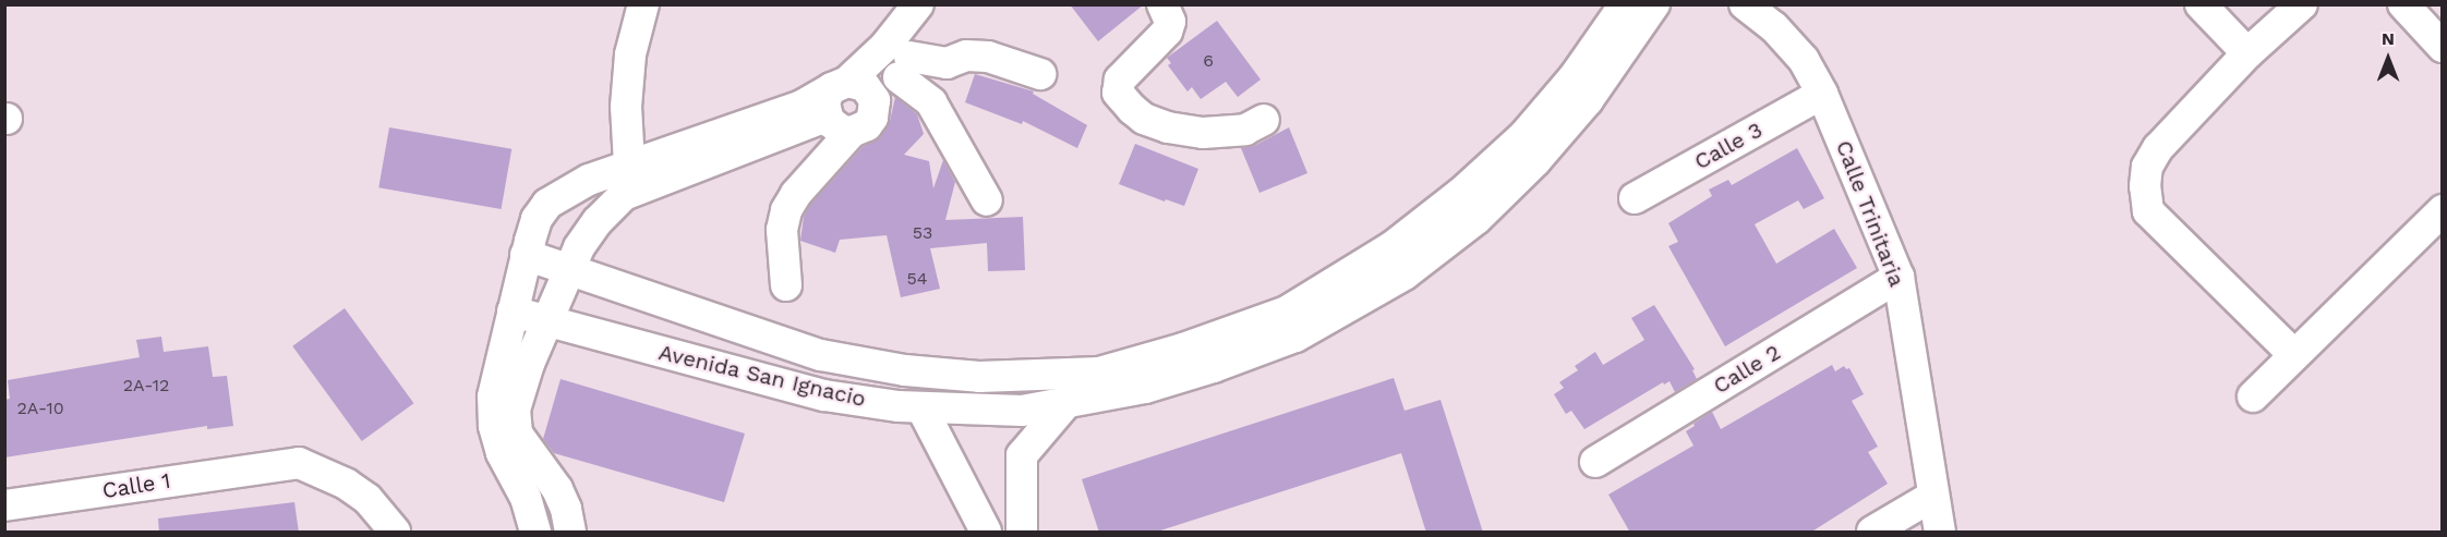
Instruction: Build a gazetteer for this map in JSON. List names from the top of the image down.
{
  "streets": {
    "street": [
      "Calle 3",
      "Calle Trinitaria",
      "Calle 2",
      "Avenida San Ignacio",
      "Calle 1"
    ]
  },
  "crossings": [
    ["Calle 3", "Calle Trinitaria"],
    ["Calle Trinitaria", "Calle 2"]
  ],
  "house_numbers": [
    "6",
    "53",
    "54",
    "2A-12",
    "2A-10"
  ],
  "north": "top"
}
